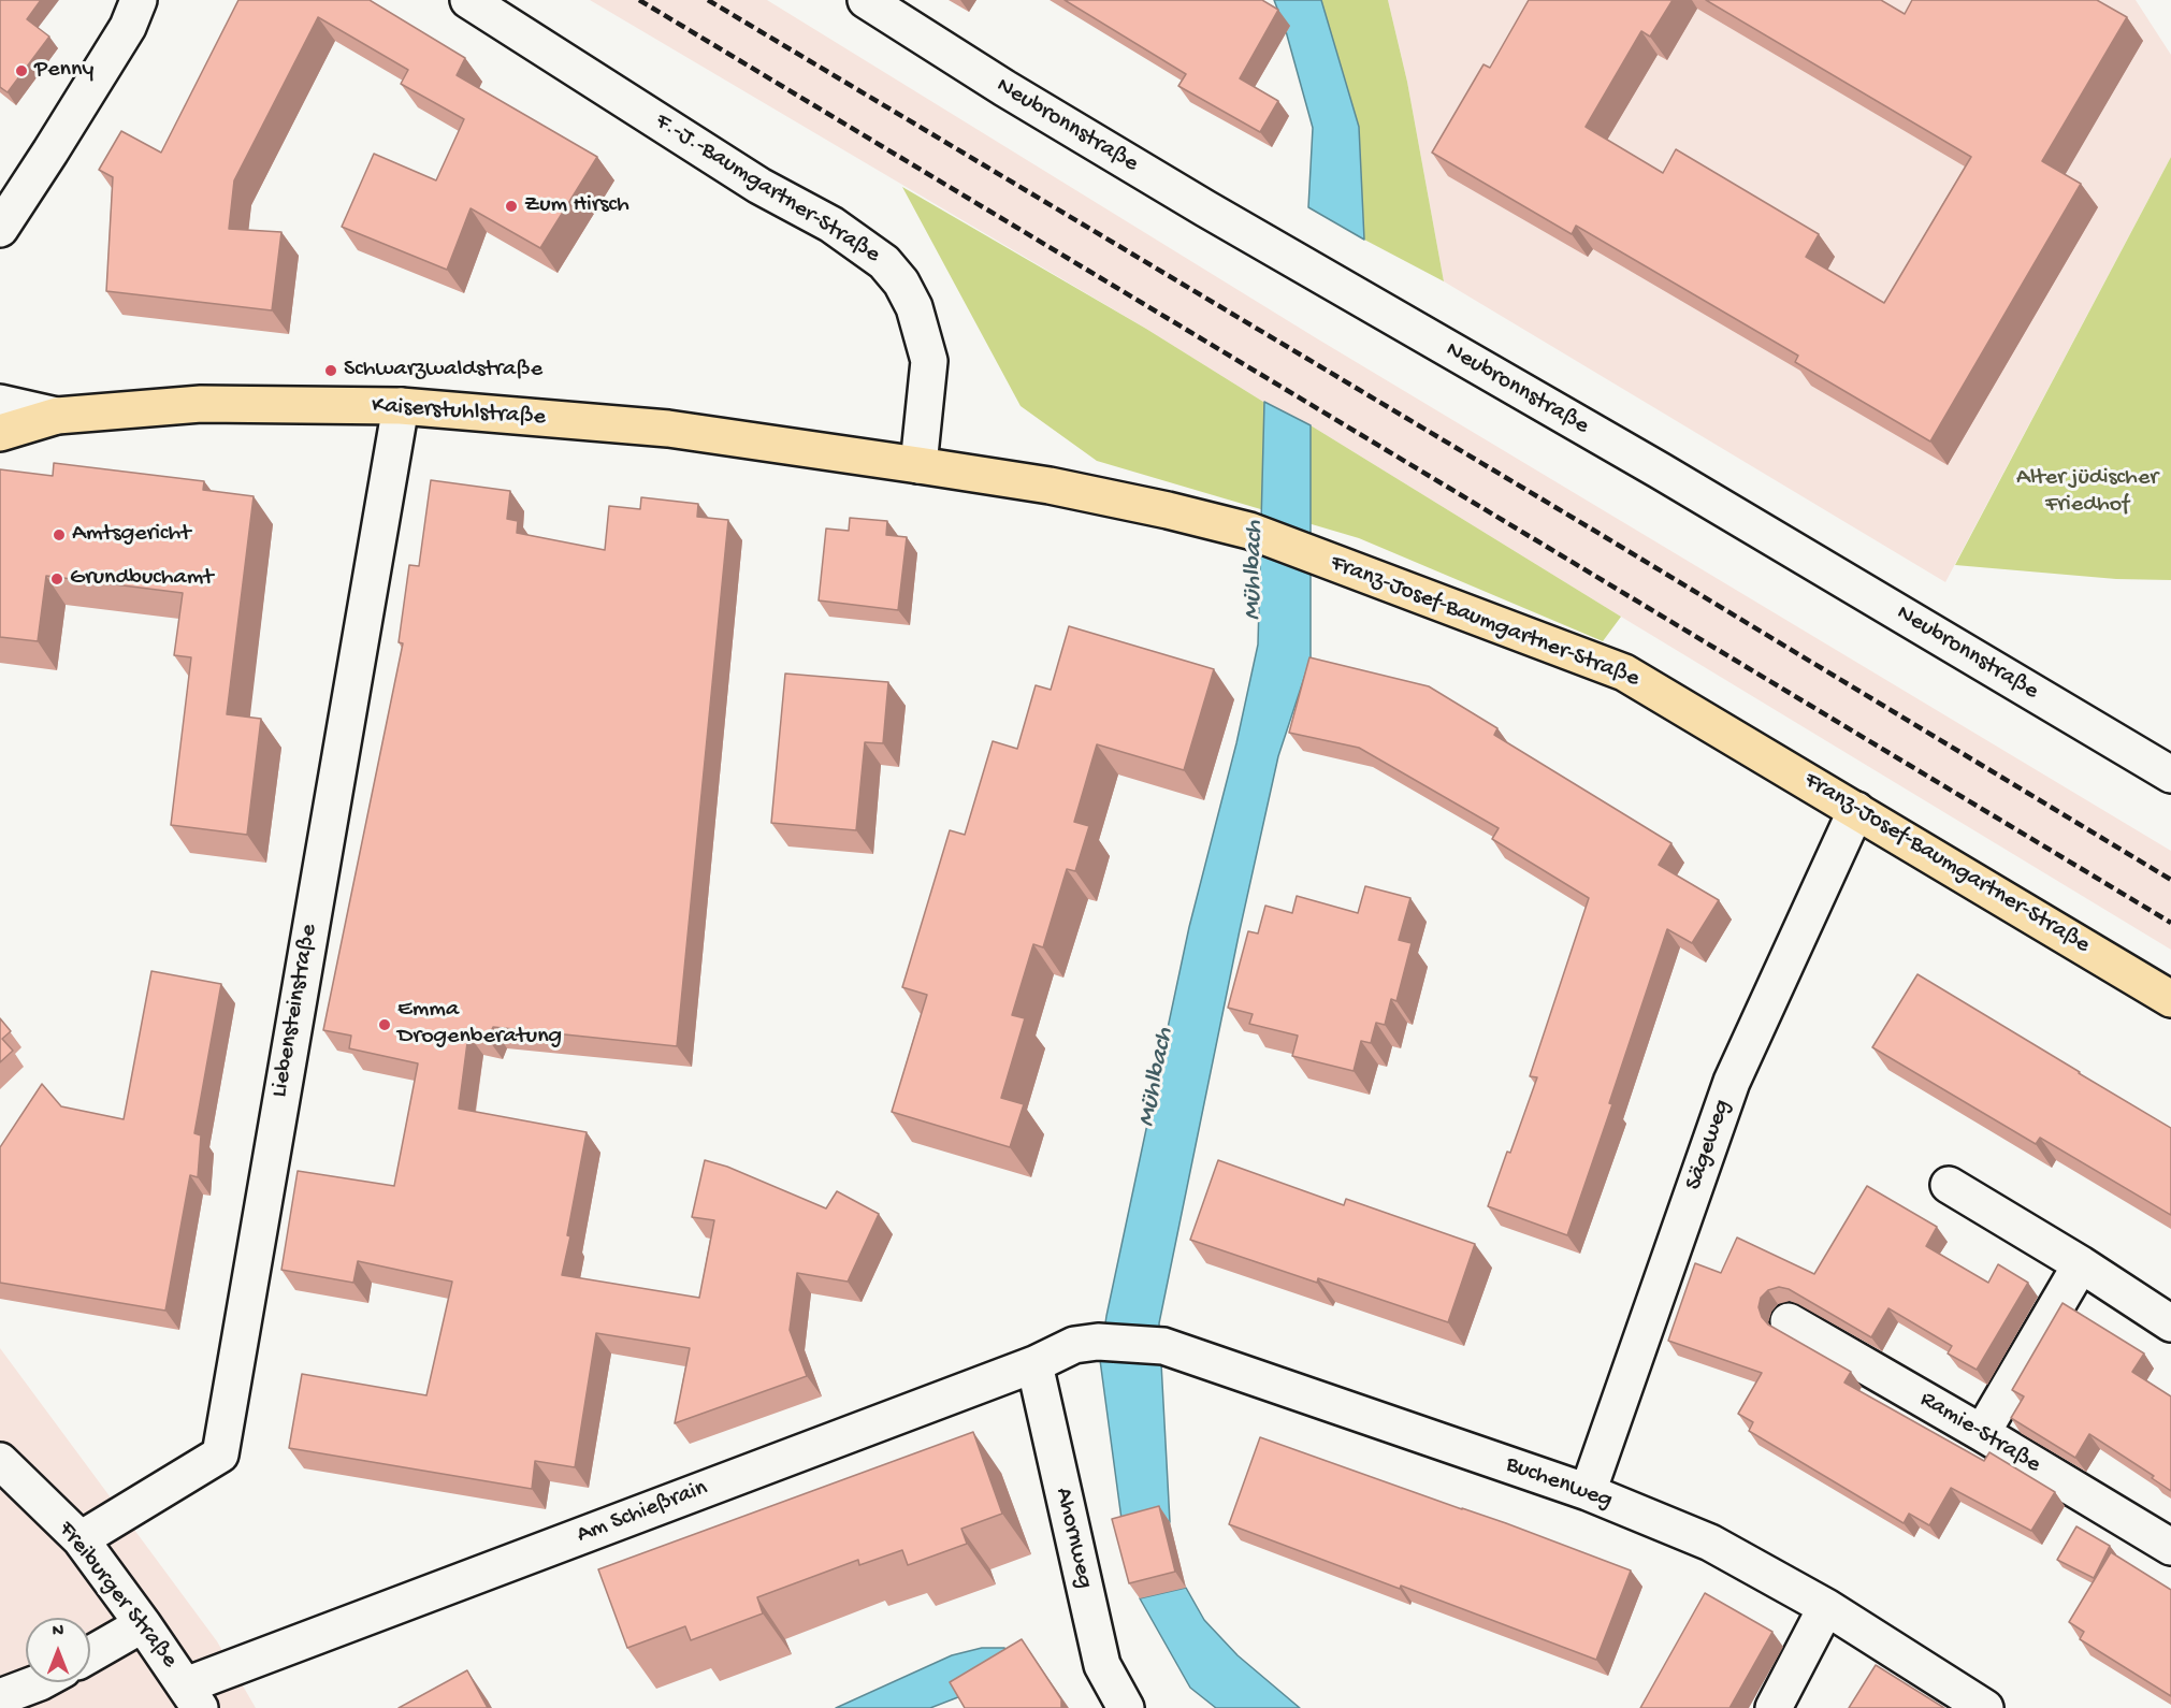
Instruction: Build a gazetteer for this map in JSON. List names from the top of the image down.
{
  "streets": {
    "main road": ["Kaiserstuhlstraße", "Franz-Josef-Baumgartner-Straße"],
    "street": [
      "Neubronnstraße",
      "F.-J.-Baumgartner-Straße",
      "Liebensteinstraße",
      "Sägeweg",
      "Ramie-Straße",
      "Buchenweg",
      "Am Schießrain",
      "Ahornweg",
      "Freiburger Straße"
    ]
  },
  "crossings": [
    ["F.-J.-Baumgartner-Straße", "Kaiserstuhlstraße"],
    ["F.-J.-Baumgartner-Straße", "Franz-Josef-Baumgartner-Straße"],
    ["Kaiserstuhlstraße", "Franz-Josef-Baumgartner-Straße"],
    ["Kaiserstuhlstraße", "Liebensteinstraße"],
    ["Franz-Josef-Baumgartner-Straße", "Sägeweg"],
    ["Liebensteinstraße", "Freiburger Straße"],
    ["Sägeweg", "Buchenweg"],
    ["Buchenweg", "Am Schießrain"],
    ["Am Schießrain", "Ahornweg"],
    ["Am Schießrain", "Freiburger Straße"]
  ],
  "water": ["Mühlbach"],
  "parks": ["Alter jüdischer Friedhof"],
  "places": [
    "Penny",
    "Zum Hirsch",
    "Schwarzwaldstraße",
    "Amtsgericht",
    "Grundbuchamt",
    "Emma Drogenberatung"
  ],
  "north": "top"
}
